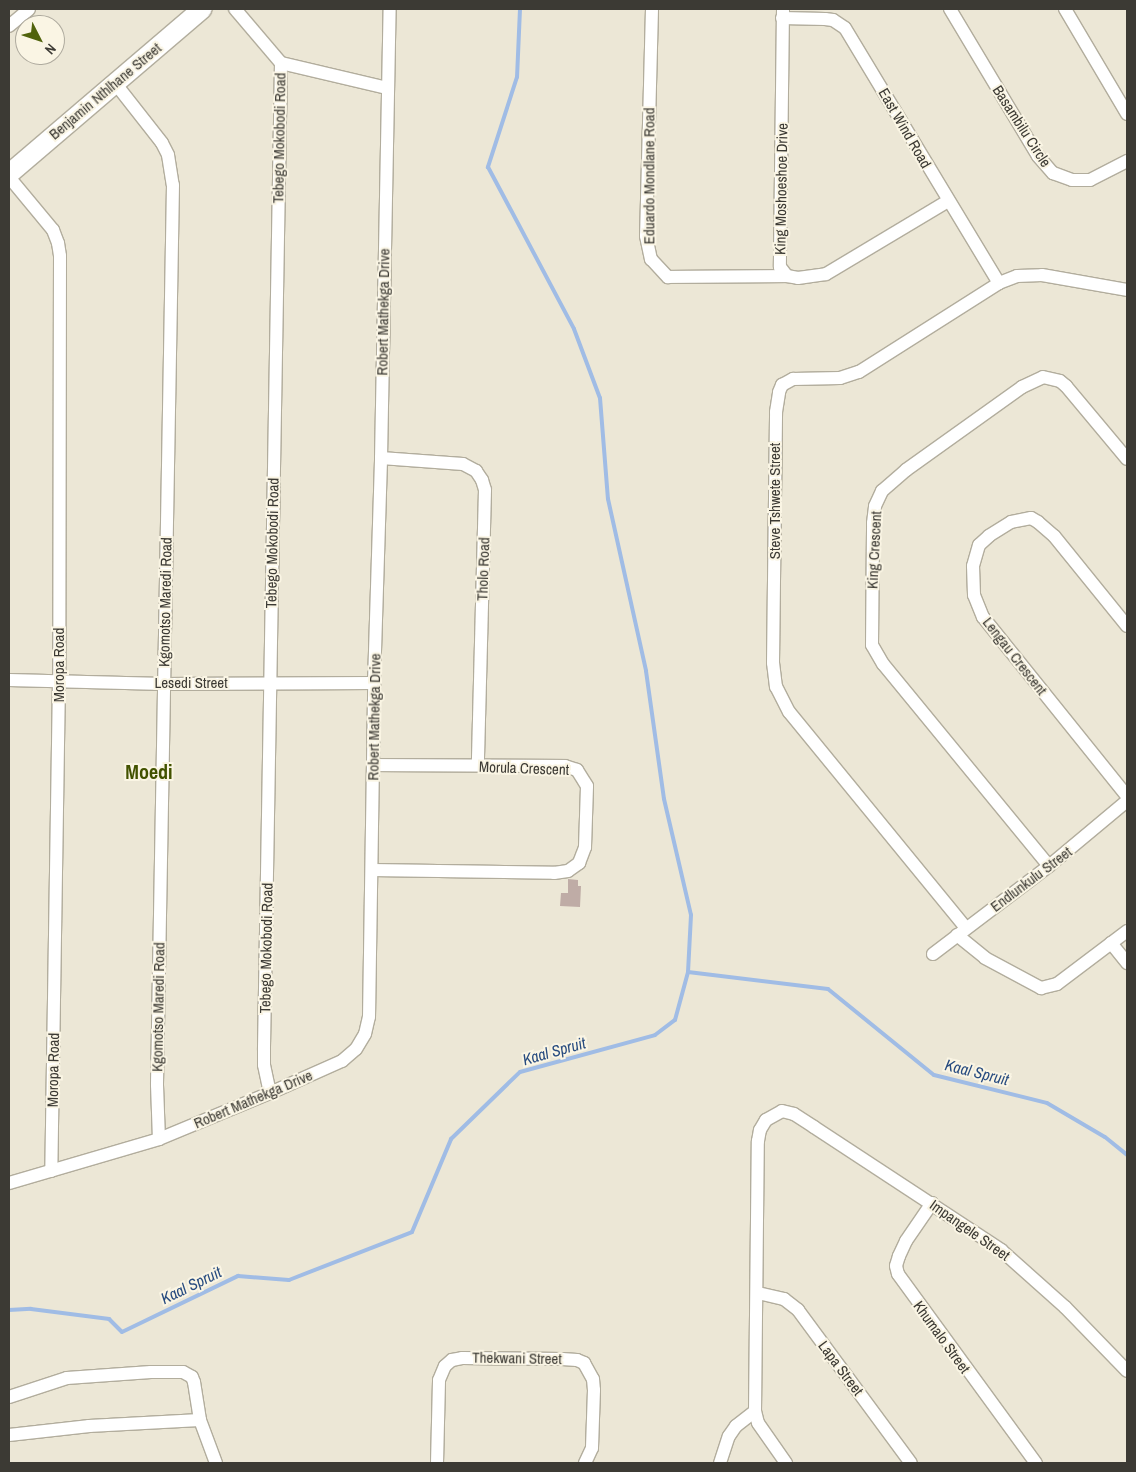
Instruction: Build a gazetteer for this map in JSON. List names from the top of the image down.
{
  "streets": {
    "street": [
      "Benjamin Nthlhane Street",
      "Basambilu Circle",
      "East Wind Road",
      "Tebego Mokobodi Road",
      "Eduardo Mondlane Road",
      "King Moshoeshoe Drive",
      "Robert Mathekga Drive",
      "Steve Tshwete Street",
      "King Crescent",
      "Tholo Road",
      "Kgomotso Maredi Road",
      "Lengau Crescent",
      "Moropa Road",
      "Lesedi Street",
      "Morula Crescent",
      "Endlunkulu Street",
      "Impangele Street",
      "Khumalo Street",
      "Thekwani Street",
      "Lapa Street"
    ]
  },
  "crossings": [
    ["Benjamin Nthlhane Street", "Kgomotso Maredi Road"],
    ["East Wind Road", "King Moshoeshoe Drive"],
    ["East Wind Road", "Steve Tshwete Street"],
    ["Tebego Mokobodi Road", "Robert Mathekga Drive"],
    ["Tebego Mokobodi Road", "Lesedi Street"],
    ["Eduardo Mondlane Road", "King Moshoeshoe Drive"],
    ["Robert Mathekga Drive", "Tholo Road"],
    ["Robert Mathekga Drive", "Kgomotso Maredi Road"],
    ["Robert Mathekga Drive", "Moropa Road"],
    ["Robert Mathekga Drive", "Lesedi Street"],
    ["Robert Mathekga Drive", "Morula Crescent"],
    ["Steve Tshwete Street", "Endlunkulu Street"],
    ["King Crescent", "Endlunkulu Street"],
    ["Tholo Road", "Morula Crescent"],
    ["Kgomotso Maredi Road", "Lesedi Street"],
    ["Moropa Road", "Lesedi Street"],
    ["Impangele Street", "Khumalo Street"],
    ["Impangele Street", "Lapa Street"]
  ],
  "districts": ["Moedi"],
  "water": ["Kaal Spruit"],
  "north": "bottom right"
}
